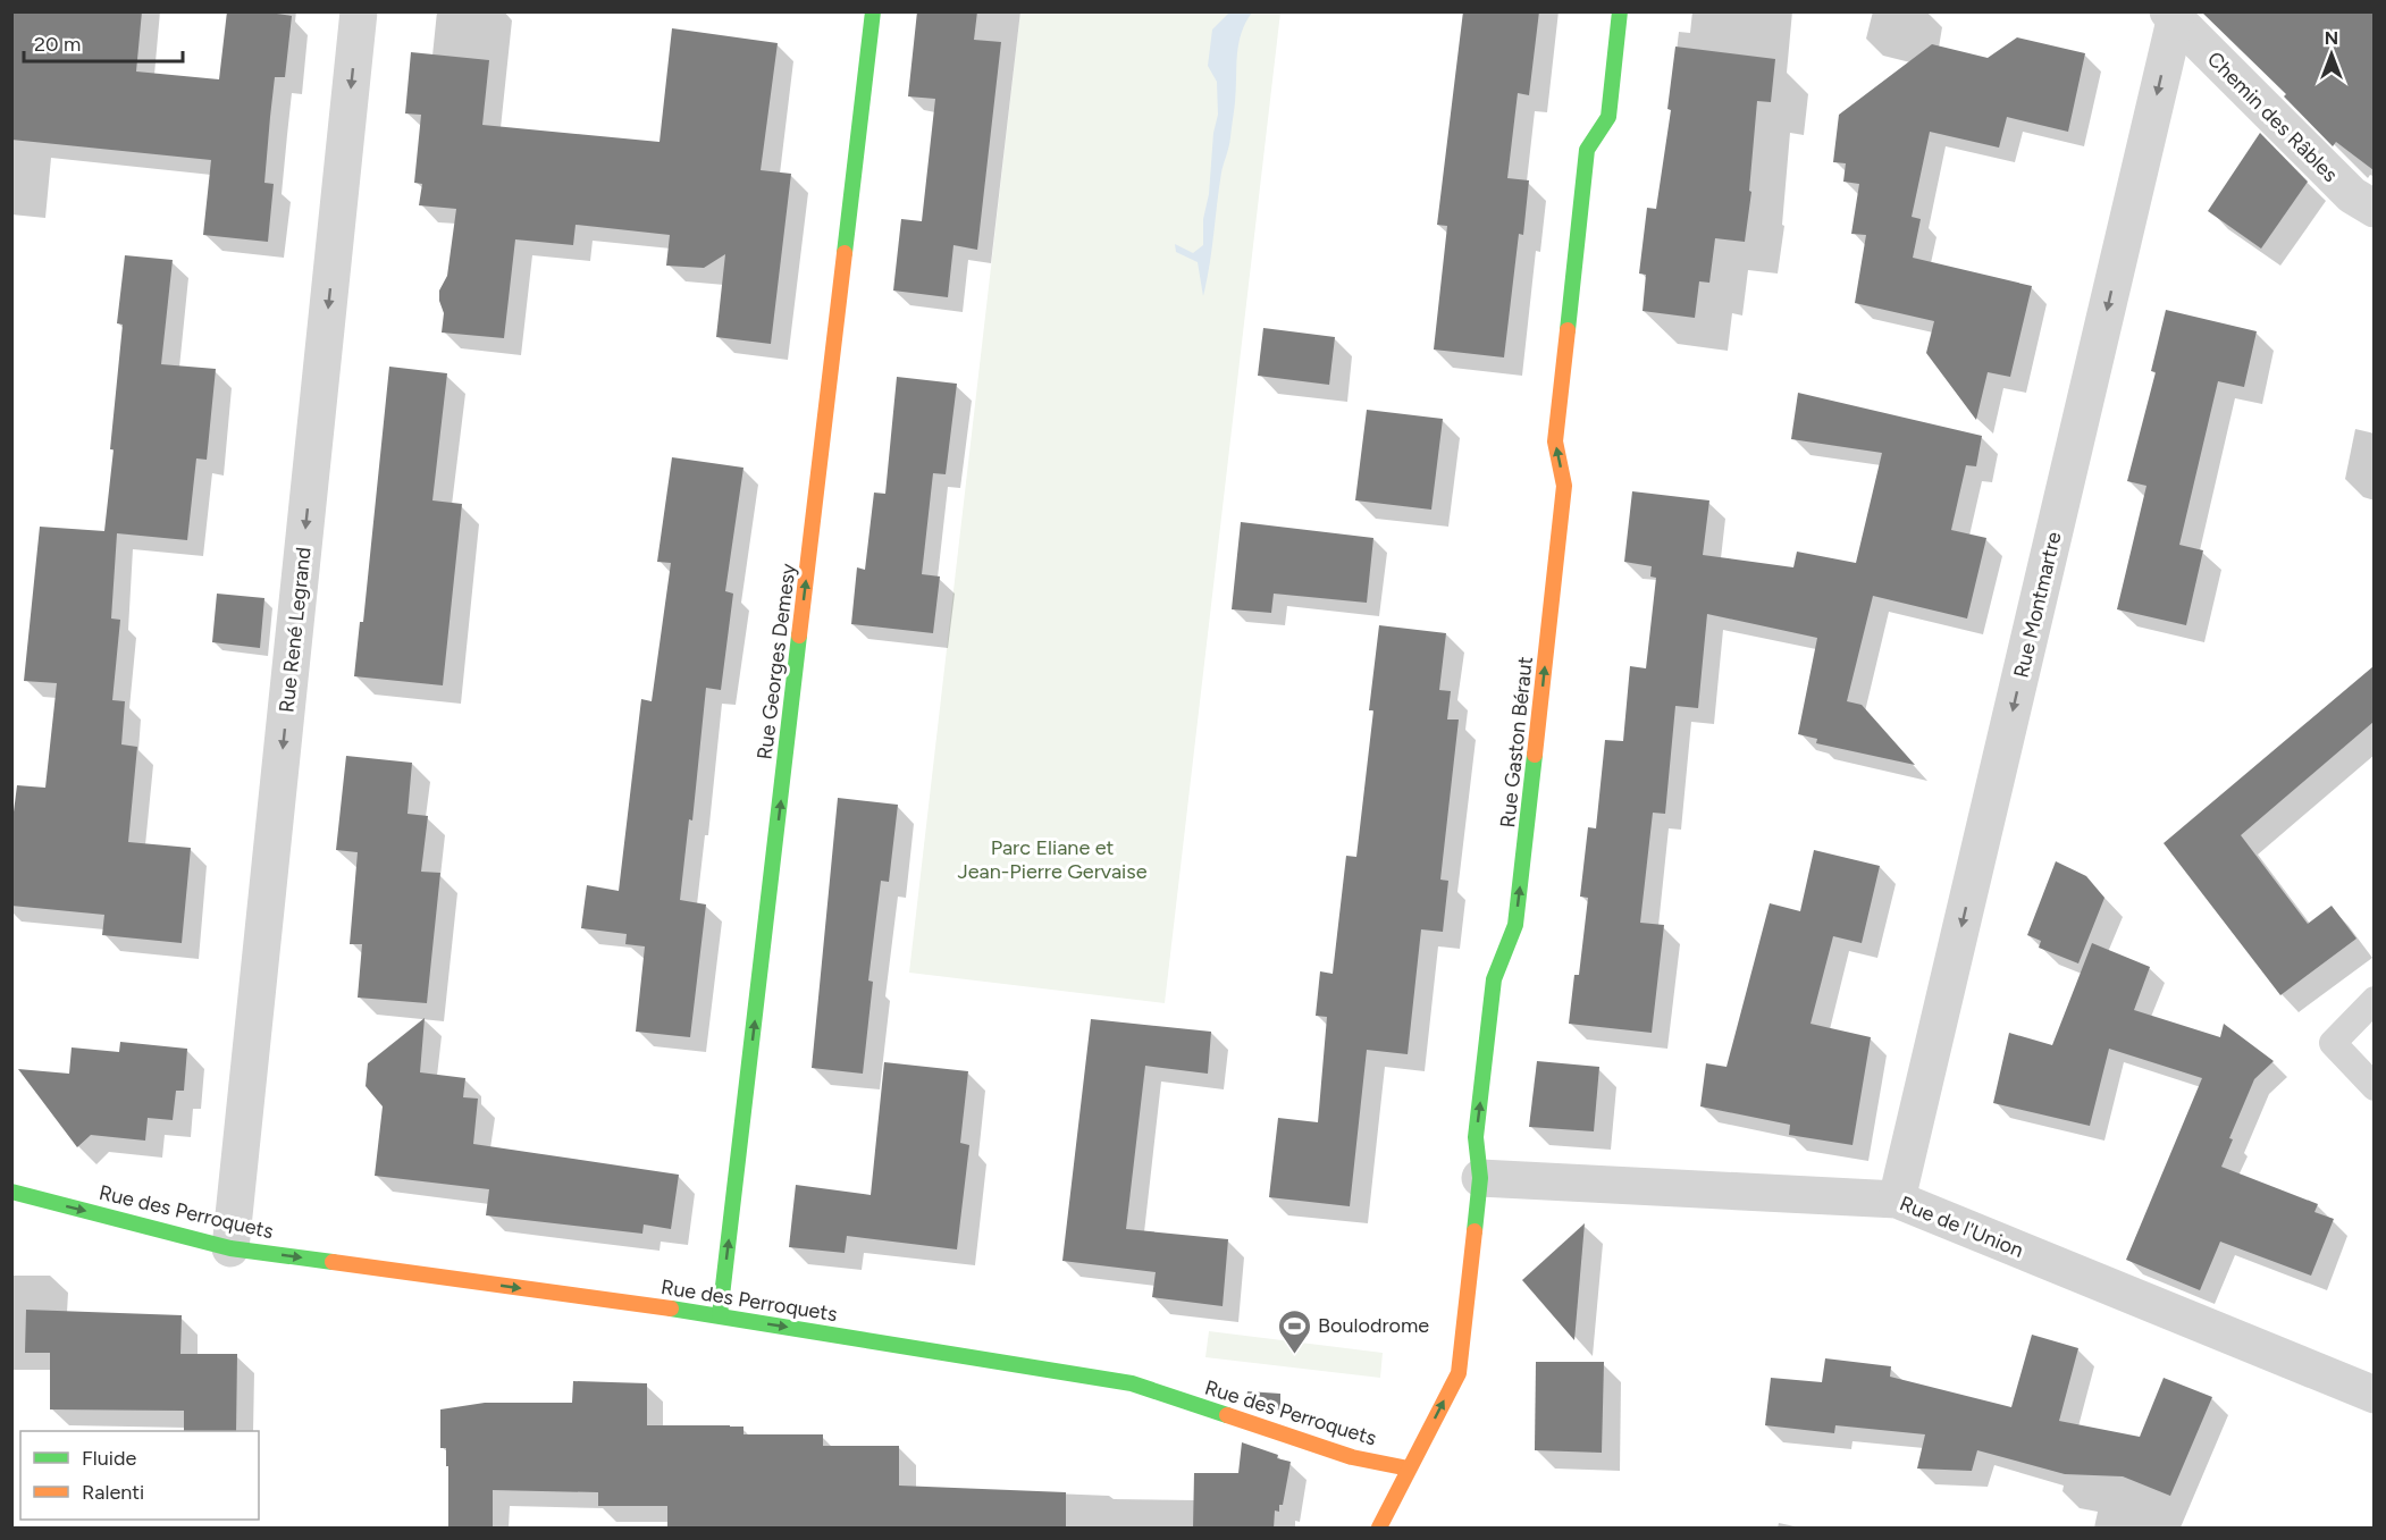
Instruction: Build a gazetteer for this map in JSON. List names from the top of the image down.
{
  "streets": {
    "street": [
      "Chemin des Râbles",
      "Rue Montmartre",
      "Rue René Legrand",
      "Rue Georges Demesy",
      "Rue Gaston Béraut",
      "Rue des Perroquets",
      "Rue de l'Union"
    ]
  },
  "crossings": [
    ["Chemin des Râbles", "Rue Montmartre"],
    ["Rue Montmartre", "Rue de l'Union"],
    ["Rue René Legrand", "Rue des Perroquets"],
    ["Rue Georges Demesy", "Rue des Perroquets"],
    ["Rue Gaston Béraut", "Rue des Perroquets"],
    ["Rue Gaston Béraut", "Rue de l'Union"]
  ],
  "one_way": [
    "Rue Montmartre",
    "Rue René Legrand",
    "Rue Georges Demesy",
    "Rue Gaston Béraut",
    "Rue des Perroquets"
  ],
  "parks": ["Parc Eliane et Jean-Pierre Gervaise"],
  "places": {
    "sports": ["Boulodrome"]
  },
  "legend": ["Fluide", "Ralenti"],
  "scale_bar": "20 m",
  "north": "top"
}
